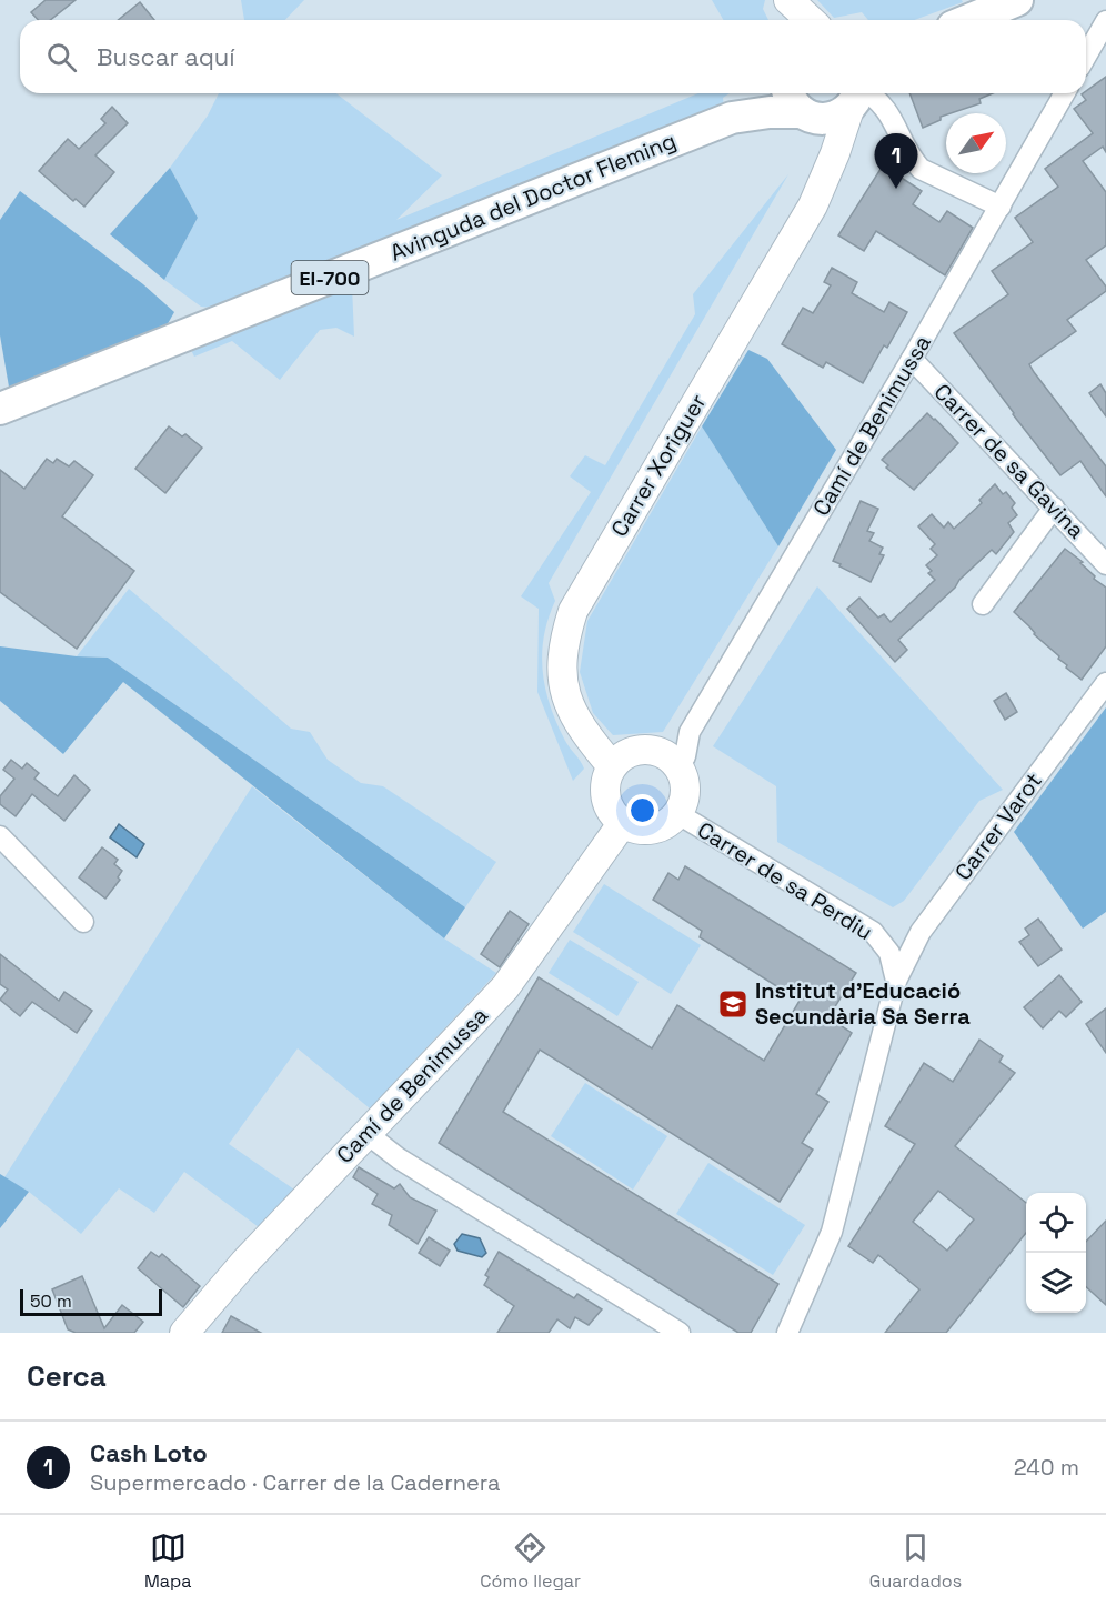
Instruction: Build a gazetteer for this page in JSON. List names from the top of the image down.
{
  "streets": {
    "main road": ["Avinguda del Doctor Fleming", "EI-700"],
    "street": [
      "Camí de Benimussa",
      "Carrer de sa Gavina",
      "Carrer Xoriguer",
      "Carrer Varot",
      "Carrer de sa Perdiu"
    ]
  },
  "crossings": [
    ["Avinguda del Doctor Fleming", "EI-700"],
    ["EI-700", "Carrer Xoriguer"],
    ["Camí de Benimussa", "Carrer de sa Gavina"],
    ["Camí de Benimussa", "Carrer Xoriguer"],
    ["Camí de Benimussa", "Carrer de sa Perdiu"],
    ["Carrer Xoriguer", "Carrer de sa Perdiu"],
    ["Carrer Varot", "Carrer de sa Perdiu"]
  ],
  "places": {
    "school or university": ["Institut d'Educació Secundària Sa Serra"]
  },
  "scale_bar": "50 m",
  "north": "top right",
  "page": {
    "search": "Buscar aquí",
    "pins": "1",
    "scale": "50 m",
    "heading": "Cerca",
    "list": [
      {
        "mark": "1",
        "name": "Cash Loto",
        "note": "Supermercado · Carrer de la Cadernera",
        "value": "240 m"
      }
    ],
    "nav": ["Mapa", "Cómo llegar", "Guardados"]
  }
}
